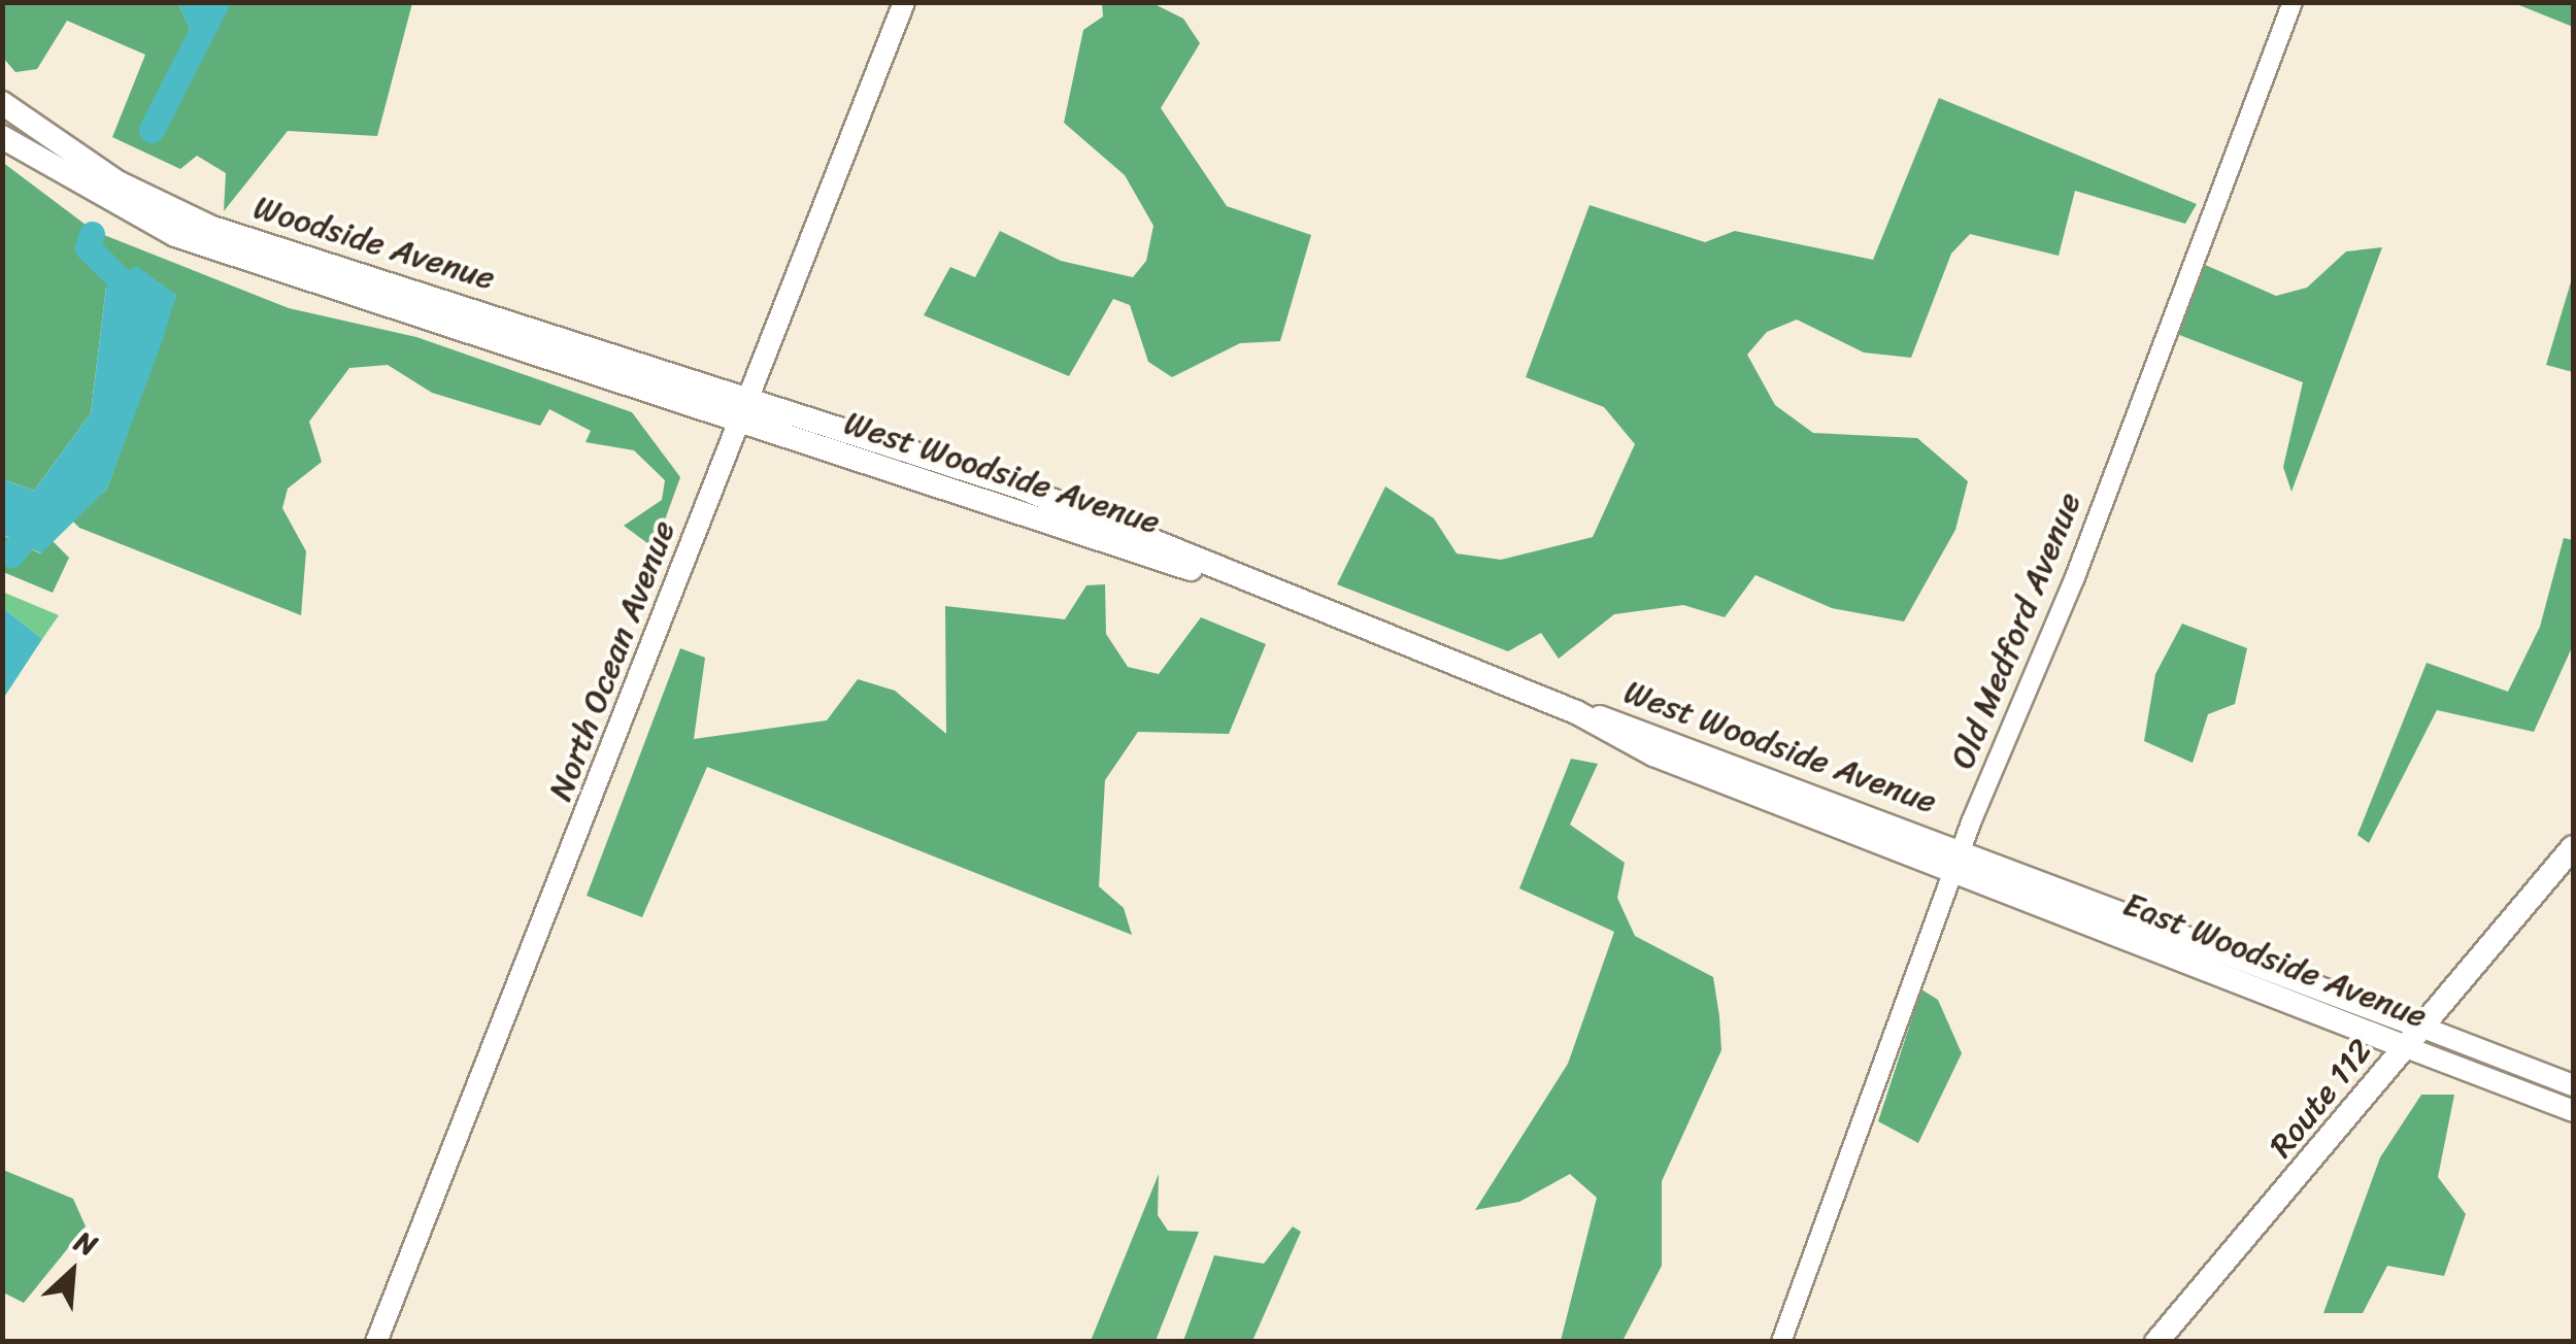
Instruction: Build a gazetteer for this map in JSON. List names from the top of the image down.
{
  "streets": {
    "main road": [
      "Woodside Avenue",
      "West Woodside Avenue",
      "North Ocean Avenue",
      "East Woodside Avenue",
      "Route 112"
    ],
    "street": ["Old Medford Avenue"]
  },
  "crossings": [
    ["Woodside Avenue", "West Woodside Avenue"],
    ["Woodside Avenue", "North Ocean Avenue"],
    ["West Woodside Avenue", "Old Medford Avenue"],
    ["West Woodside Avenue", "North Ocean Avenue"],
    ["West Woodside Avenue", "East Woodside Avenue"],
    ["Old Medford Avenue", "East Woodside Avenue"],
    ["East Woodside Avenue", "Route 112"]
  ],
  "north": "top right"
}
